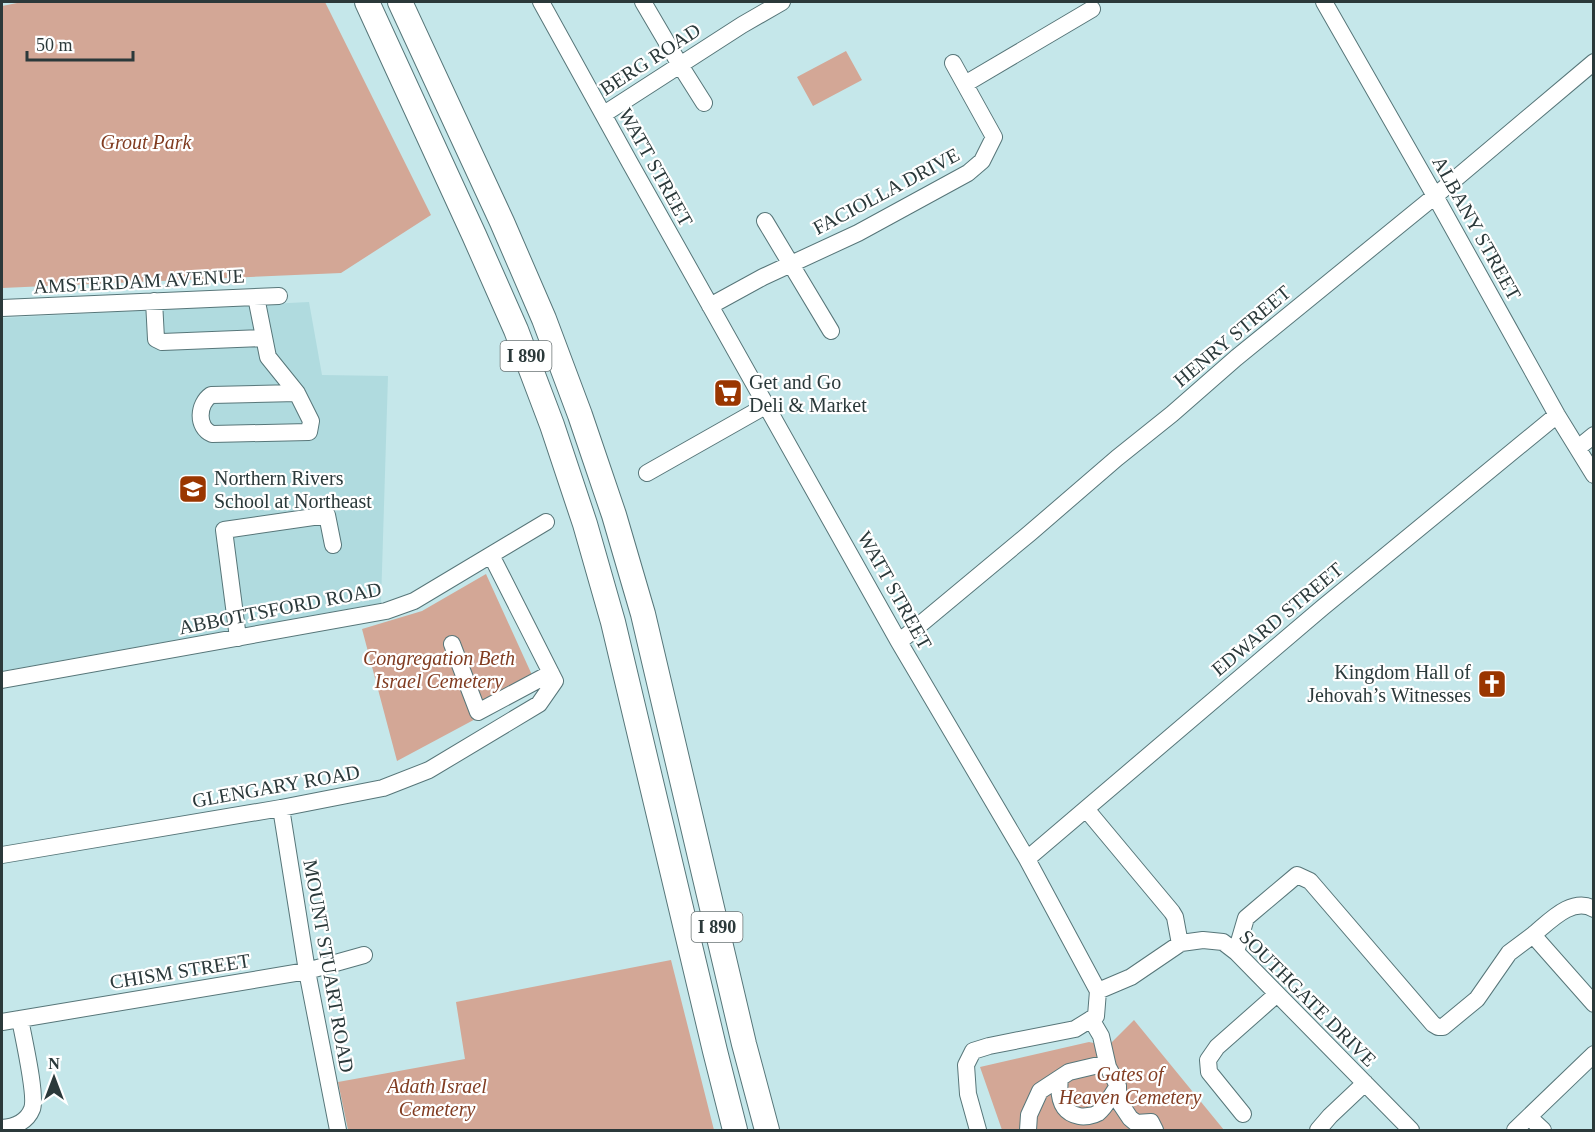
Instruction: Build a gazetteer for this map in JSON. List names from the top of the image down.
{
  "streets": {
    "highway": ["I 890"],
    "street": [
      "BERG ROAD",
      "WATT STREET",
      "FACIOLLA DRIVE",
      "ALBANY STREET",
      "AMSTERDAM AVENUE",
      "HENRY STREET",
      "ABBOTTSFORD ROAD",
      "EDWARD STREET",
      "GLENGARY ROAD",
      "MOUNT STUART ROAD",
      "CHISM STREET",
      "SOUTHGATE DRIVE"
    ]
  },
  "crossings": [
    ["BERG ROAD", "WATT STREET"],
    ["WATT STREET", "FACIOLLA DRIVE"],
    ["WATT STREET", "HENRY STREET"],
    ["WATT STREET", "EDWARD STREET"],
    ["WATT STREET", "SOUTHGATE DRIVE"],
    ["ALBANY STREET", "HENRY STREET"],
    ["ALBANY STREET", "EDWARD STREET"],
    ["GLENGARY ROAD", "MOUNT STUART ROAD"],
    ["MOUNT STUART ROAD", "CHISM STREET"]
  ],
  "parks": [
    "Grout Park",
    "Congregation Beth Israel Cemetery",
    "Gates of Heaven Cemetery",
    "Adath Israel Cemetery"
  ],
  "places": {
    "supermarket": ["Get and Go Deli & Market"],
    "school or university": ["Northern Rivers School at Northeast"],
    "church": ["Kingdom Hall of Jehovah’s Witnesses"]
  },
  "scale_bar": "50 m",
  "north": "top"
}
